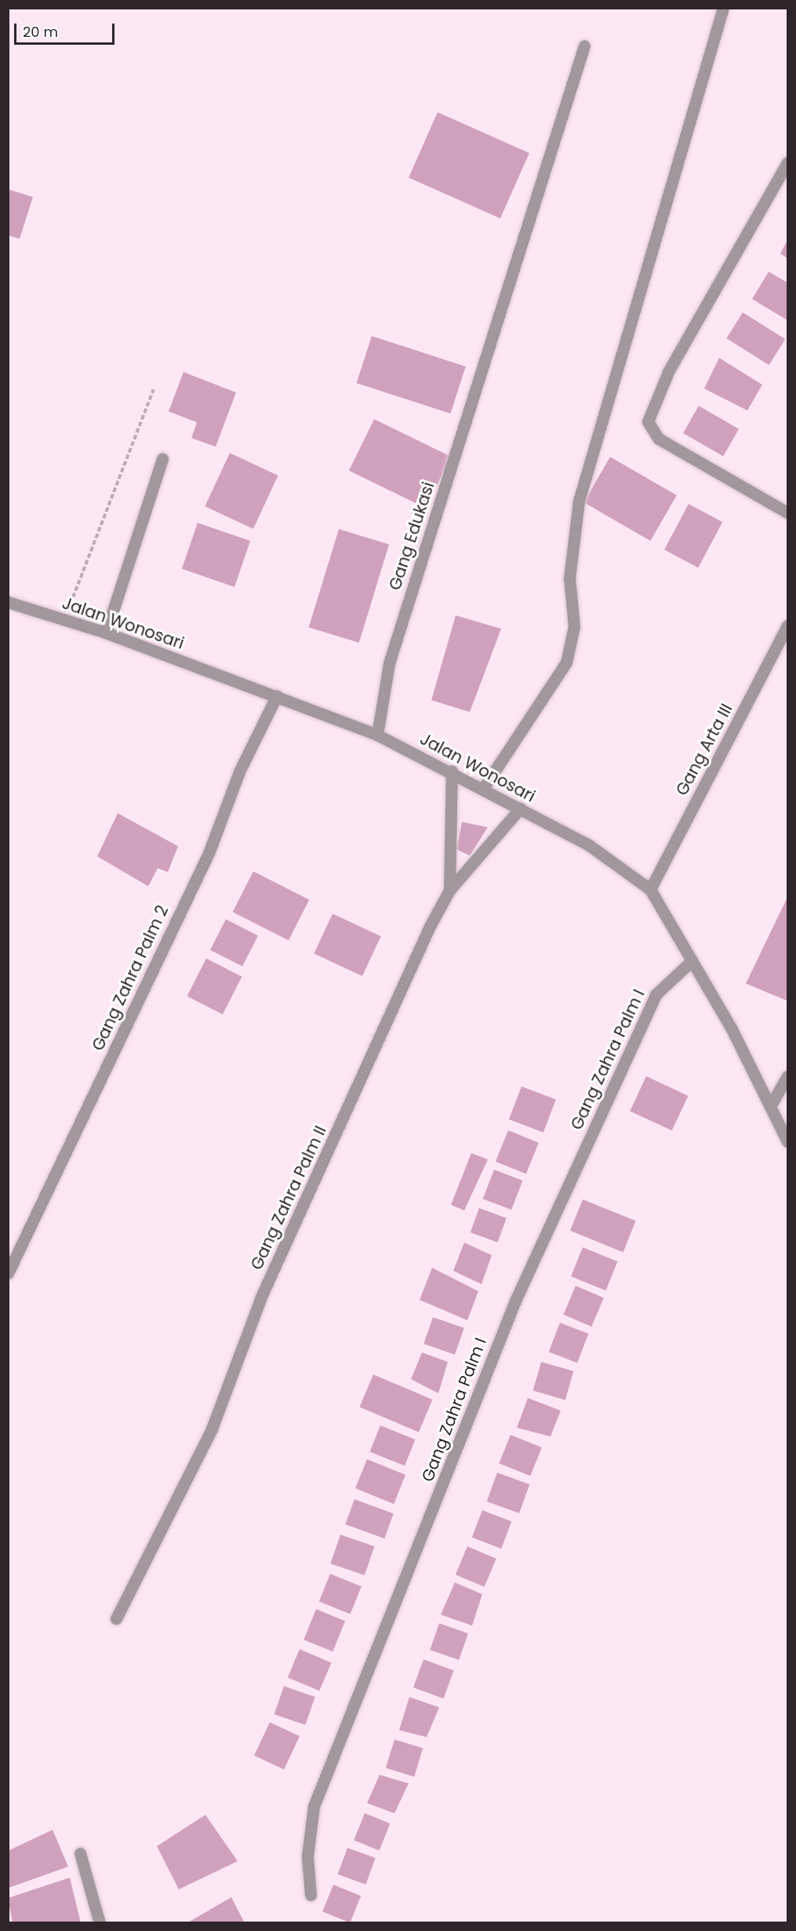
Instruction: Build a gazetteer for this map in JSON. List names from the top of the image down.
{
  "streets": {
    "street": [
      "Gang Edukasi",
      "Jalan Wonosari",
      "Gang Arta III",
      "Gang Zahra Palm 2",
      "Gang Zahra Palm I",
      "Gang Zahra Palm II"
    ]
  },
  "crossings": [
    ["Gang Edukasi", "Jalan Wonosari"],
    ["Jalan Wonosari", "Gang Arta III"],
    ["Jalan Wonosari", "Gang Zahra Palm 2"],
    ["Jalan Wonosari", "Gang Zahra Palm I"],
    ["Jalan Wonosari", "Gang Zahra Palm II"]
  ],
  "scale_bar": "20 m"
}
